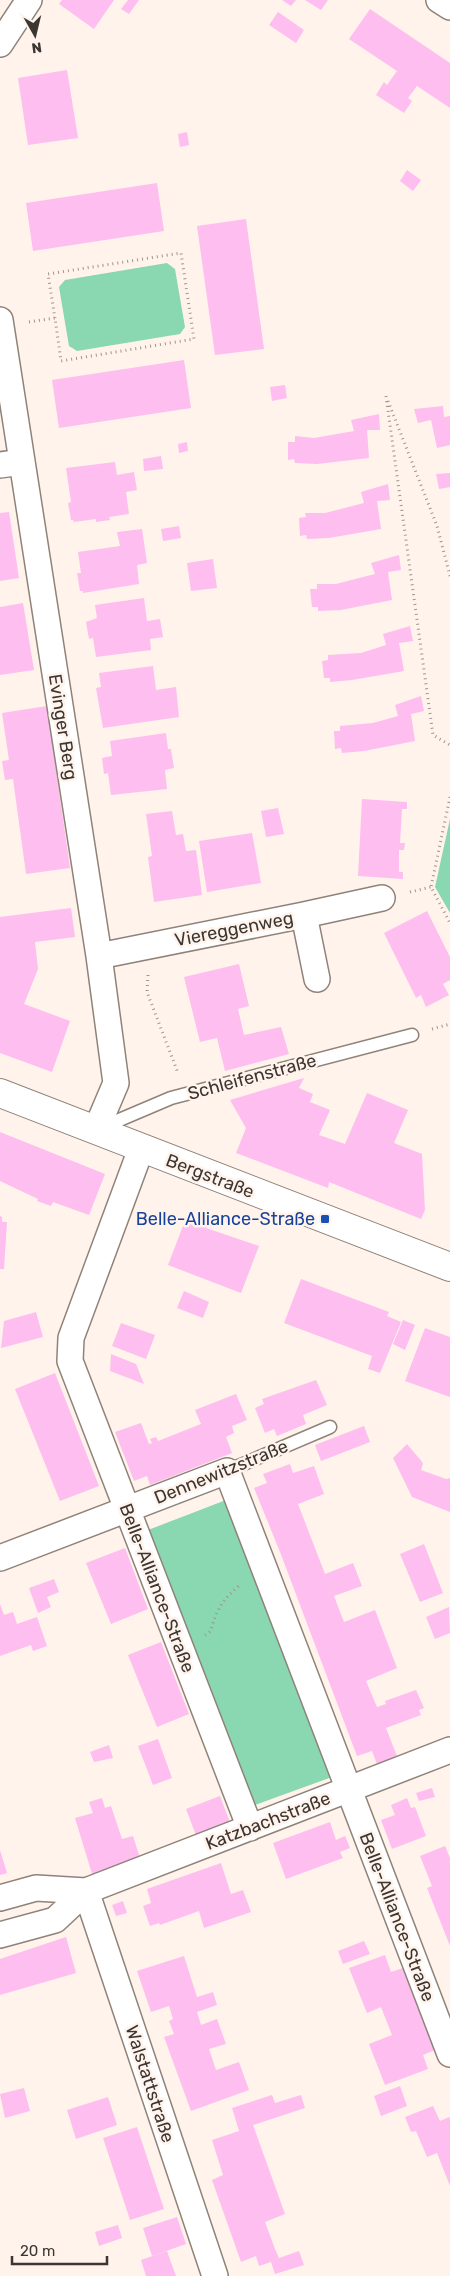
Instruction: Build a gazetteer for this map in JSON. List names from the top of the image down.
{
  "streets": {
    "street": [
      "Evinger Berg",
      "Viereggenweg",
      "Bergstraße",
      "Dennewitzstraße",
      "Belle-Alliance-Straße",
      "Katzbachstraße",
      "Walstattstraße"
    ],
    "lane": ["Schleifenstraße"]
  },
  "crossings": [
    ["Evinger Berg", "Viereggenweg"],
    ["Evinger Berg", "Schleifenstraße"],
    ["Evinger Berg", "Bergstraße"],
    ["Schleifenstraße", "Bergstraße"],
    ["Bergstraße", "Belle-Alliance-Straße"],
    ["Dennewitzstraße", "Belle-Alliance-Straße"],
    ["Belle-Alliance-Straße", "Katzbachstraße"],
    ["Katzbachstraße", "Walstattstraße"]
  ],
  "places": {
    "transit": ["Belle-Alliance-Straße"]
  },
  "scale_bar": "20 m",
  "north": "bottom"
}
